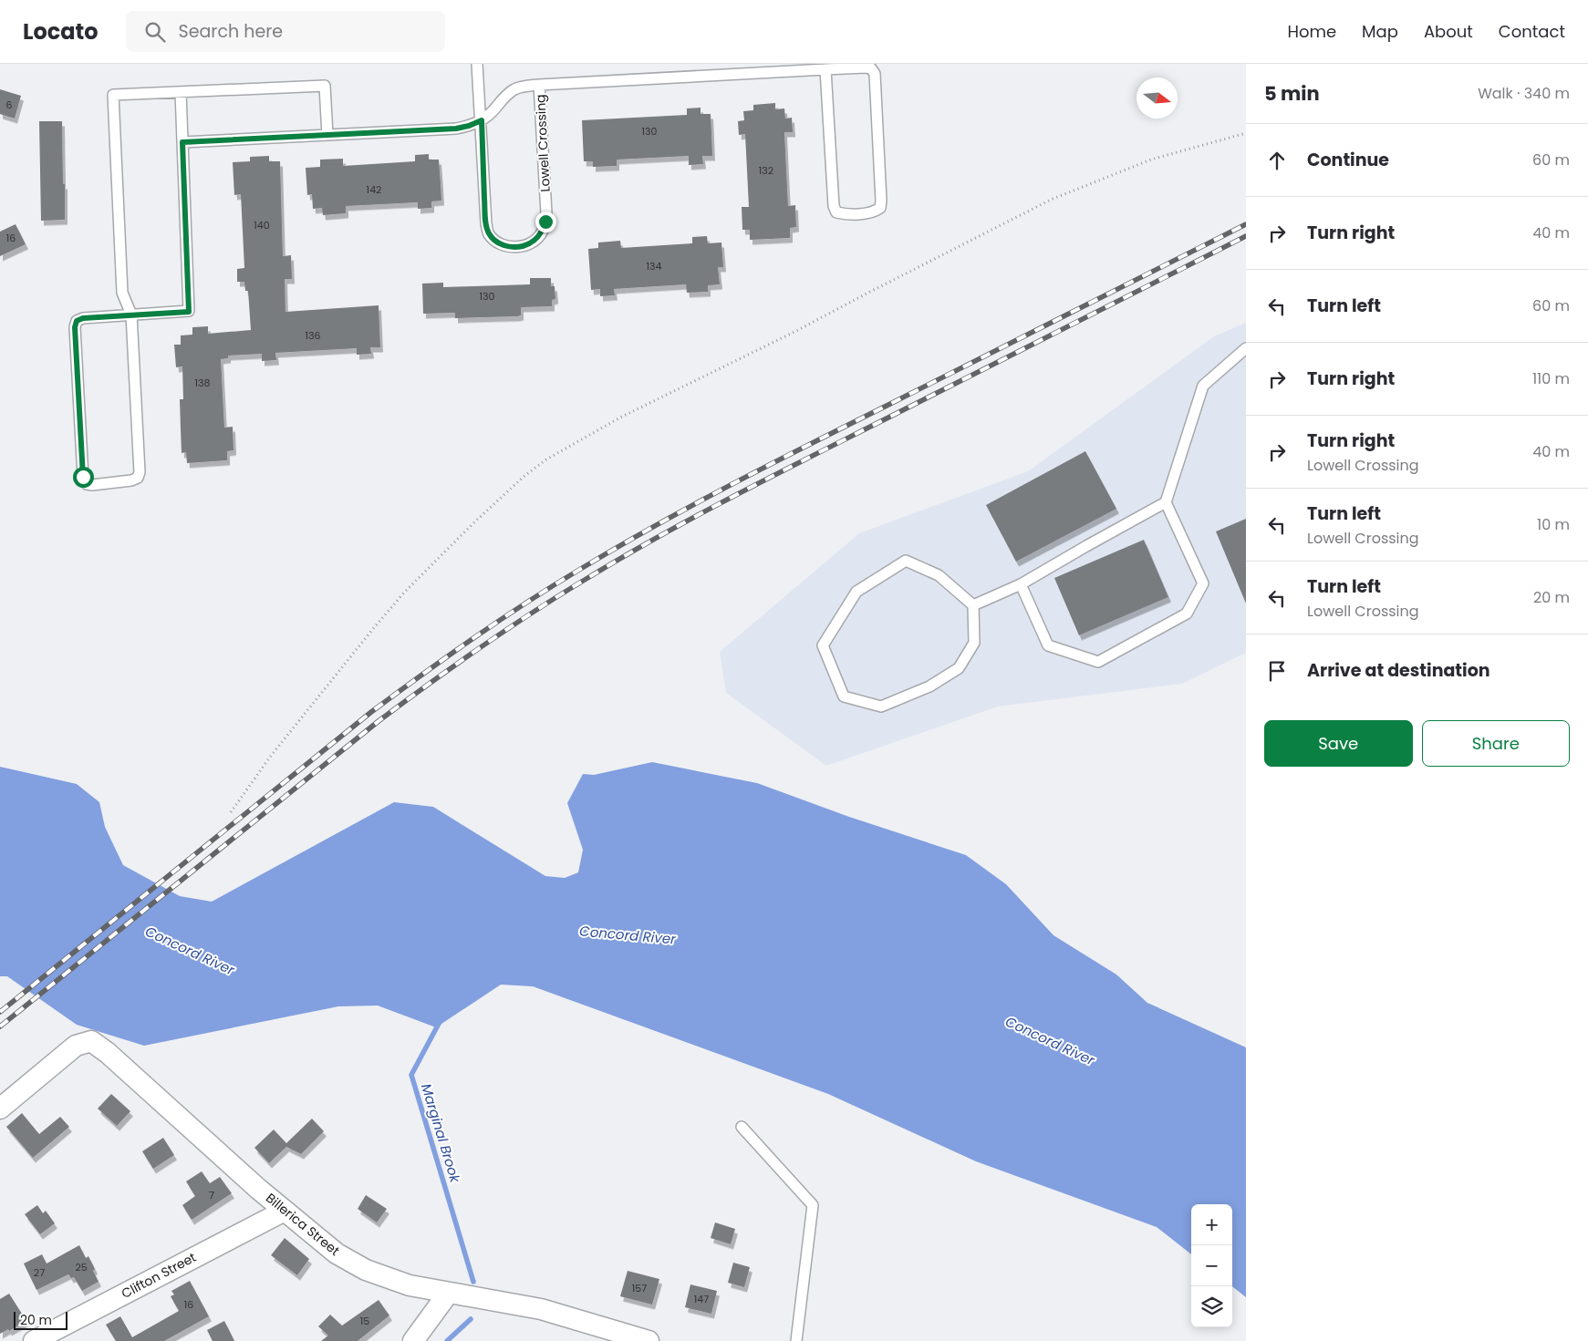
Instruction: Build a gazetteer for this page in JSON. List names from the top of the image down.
{
  "streets": {
    "street": ["Billerica Street", "Clifton Street"],
    "lane": ["Lowell Crossing"]
  },
  "crossings": [
    ["Billerica Street", "Clifton Street"]
  ],
  "water": ["Concord River", "Marginal Brook"],
  "house_numbers": [
    "6",
    "130",
    "132",
    "142",
    "140",
    "16",
    "134",
    "130",
    "136",
    "138",
    "7",
    "25",
    "27",
    "157",
    "147",
    "16",
    "15"
  ],
  "scale_bar": "20 m",
  "north": "right",
  "page": {
    "header": "Locato",
    "search": "Search here",
    "nav": [
      "Home",
      "Map",
      "About",
      "Contact"
    ],
    "heading": ["5 min", "Walk · 340 m"],
    "list": [
      ["Continue", "60 m"],
      ["Turn right", "40 m"],
      ["Turn left", "60 m"],
      ["Turn right", "110 m"],
      ["Turn right", "Lowell Crossing", "40 m"],
      ["Turn left", "Lowell Crossing", "10 m"],
      ["Turn left", "Lowell Crossing", "20 m"],
      "Arrive at destination"
    ],
    "buttons": ["Save", "Share"],
    "map_buttons": ["+", "−"],
    "scale": "20 m"
  }
}
